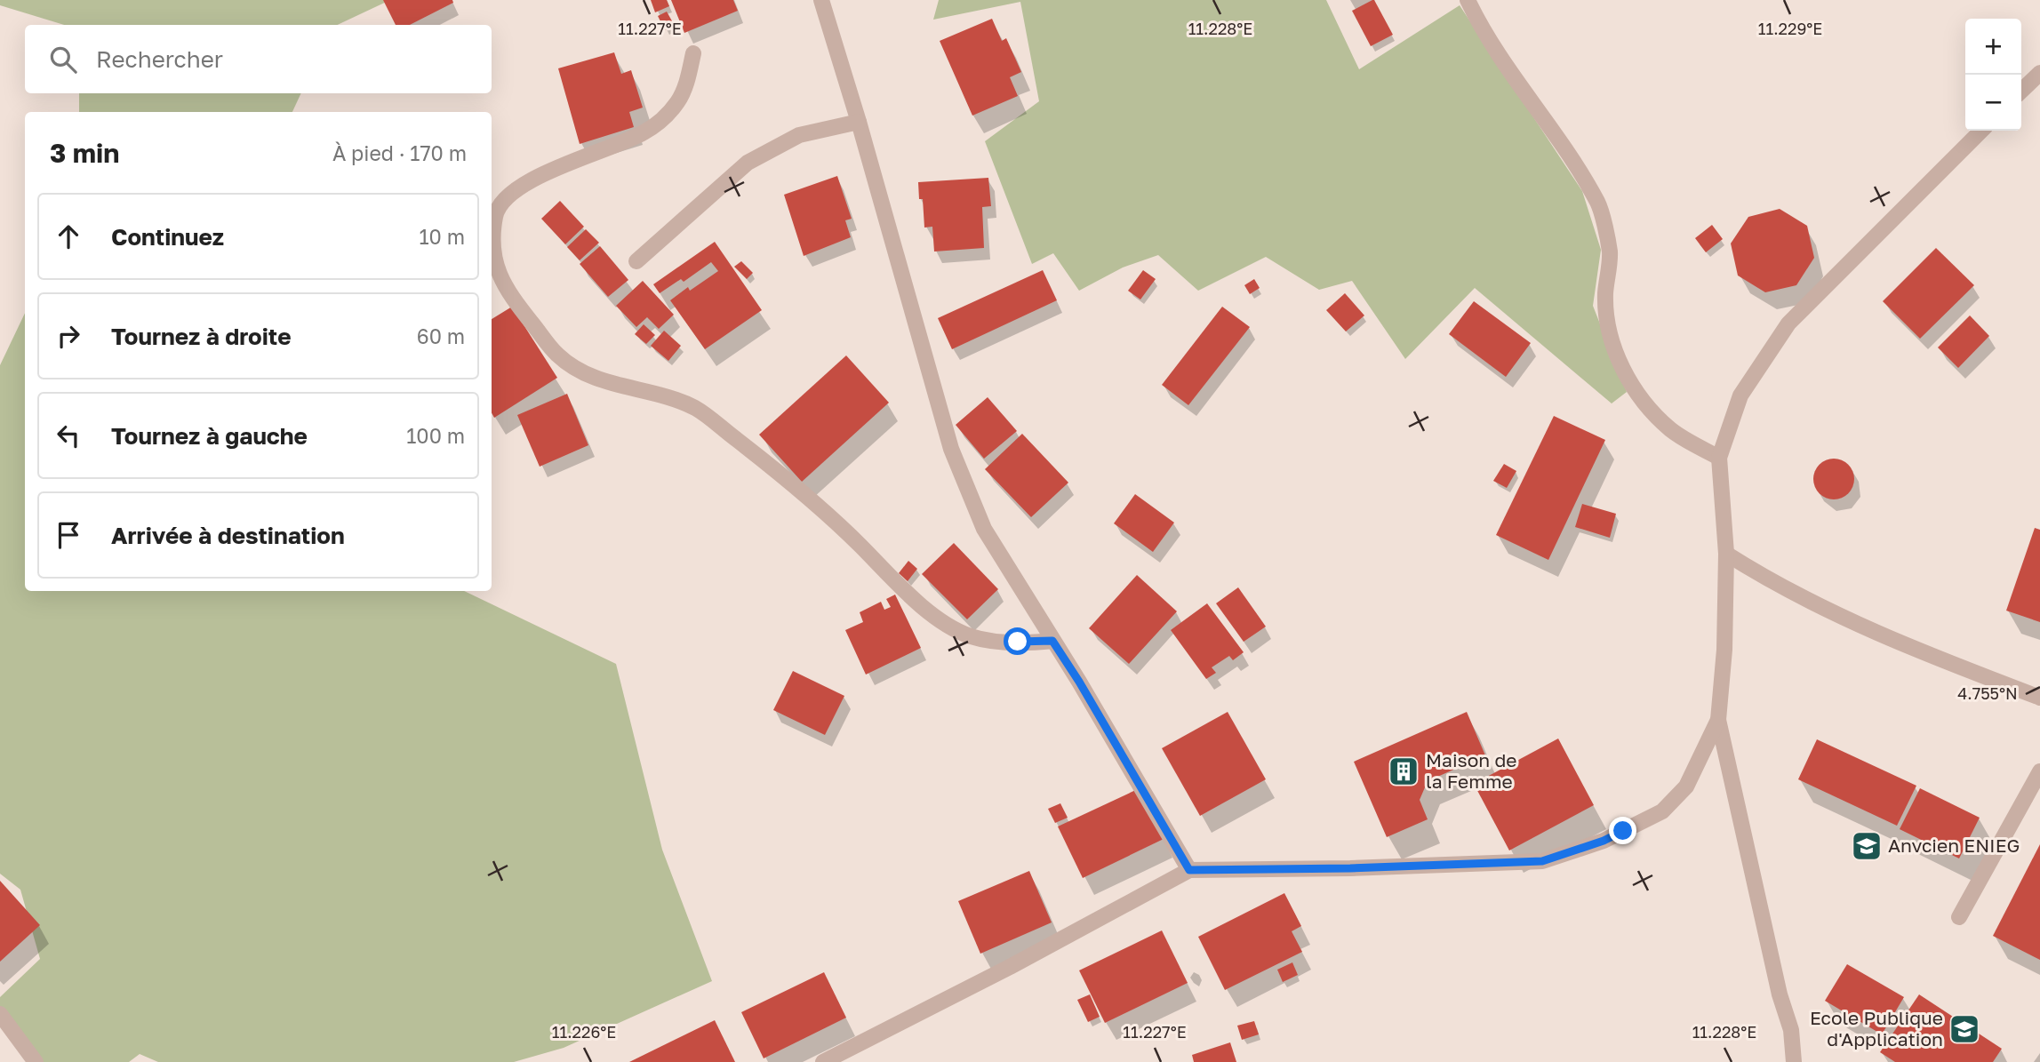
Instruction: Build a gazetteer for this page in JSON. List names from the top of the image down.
{
  "places": {
    "building": ["Maison de la Femme"],
    "school or university": ["Anvcien ENIEG", "Ecole Publique d'Application"]
  },
  "page": {
    "map_buttons": ["+", "−"],
    "search": "Rechercher",
    "heading": ["3 min", "À pied · 170 m"],
    "list": [
      ["Continuez", "10 m"],
      ["Tournez à droite", "60 m"],
      ["Tournez à gauche", "100 m"],
      "Arrivée à destination"
    ]
  },
  "coordinates": [
    "11.227°E",
    "11.228°E",
    "11.229°E",
    "4.755°N",
    "11.226°E"
  ]
}
